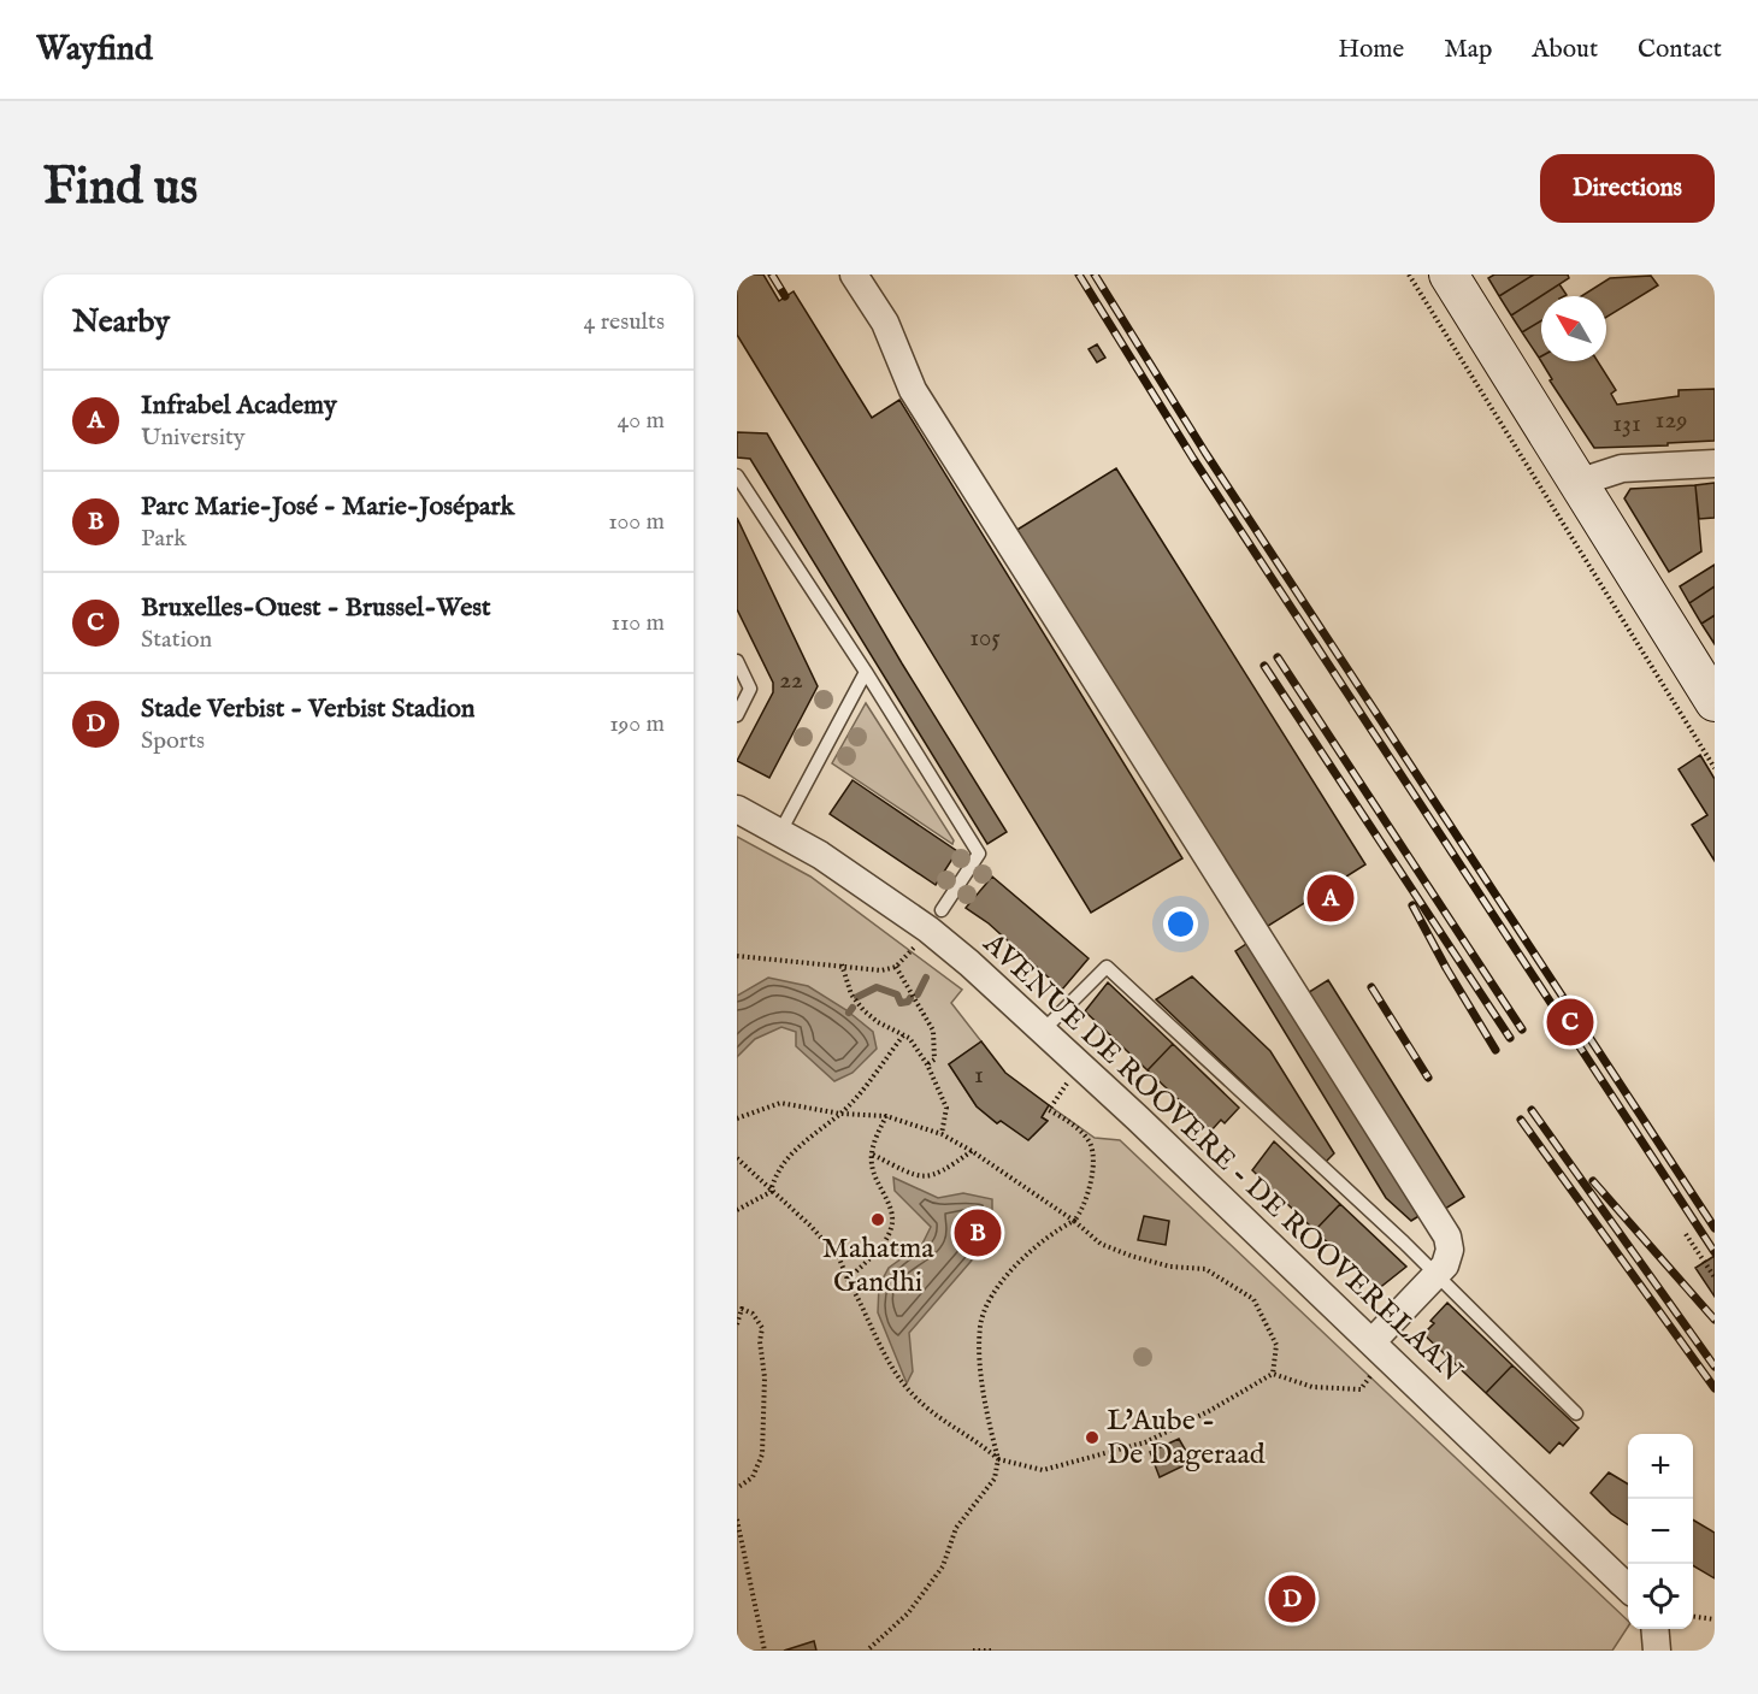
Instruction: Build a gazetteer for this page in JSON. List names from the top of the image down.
{
  "streets": {
    "street": ["AVENUE DE ROOVERE - DE ROOVERELAAN"]
  },
  "places": ["Mahatma Gandhi", "L'Aube - De Dageraad"],
  "house_numbers": [
    "129",
    "131",
    "105",
    "22",
    "1"
  ],
  "north": "top left",
  "page": {
    "header": "Wayfind",
    "nav": [
      "Home",
      "Map",
      "About",
      "Contact"
    ],
    "buttons": "Directions",
    "title": "Find us",
    "heading": ["Nearby", "4 results"],
    "list": [
      {
        "mark": "A",
        "name": "Infrabel Academy",
        "note": "University",
        "value": "40 m"
      },
      {
        "mark": "B",
        "name": "Parc Marie-José - Marie-Josépark",
        "note": "Park",
        "value": "100 m"
      },
      {
        "mark": "C",
        "name": "Bruxelles-Ouest - Brussel-West",
        "note": "Station",
        "value": "110 m"
      },
      {
        "mark": "D",
        "name": "Stade Verbist - Verbist Stadion",
        "note": "Sports",
        "value": "190 m"
      }
    ],
    "pins": [
      "A",
      "C",
      "B",
      "D"
    ],
    "map_buttons": ["+", "−"]
  }
}
